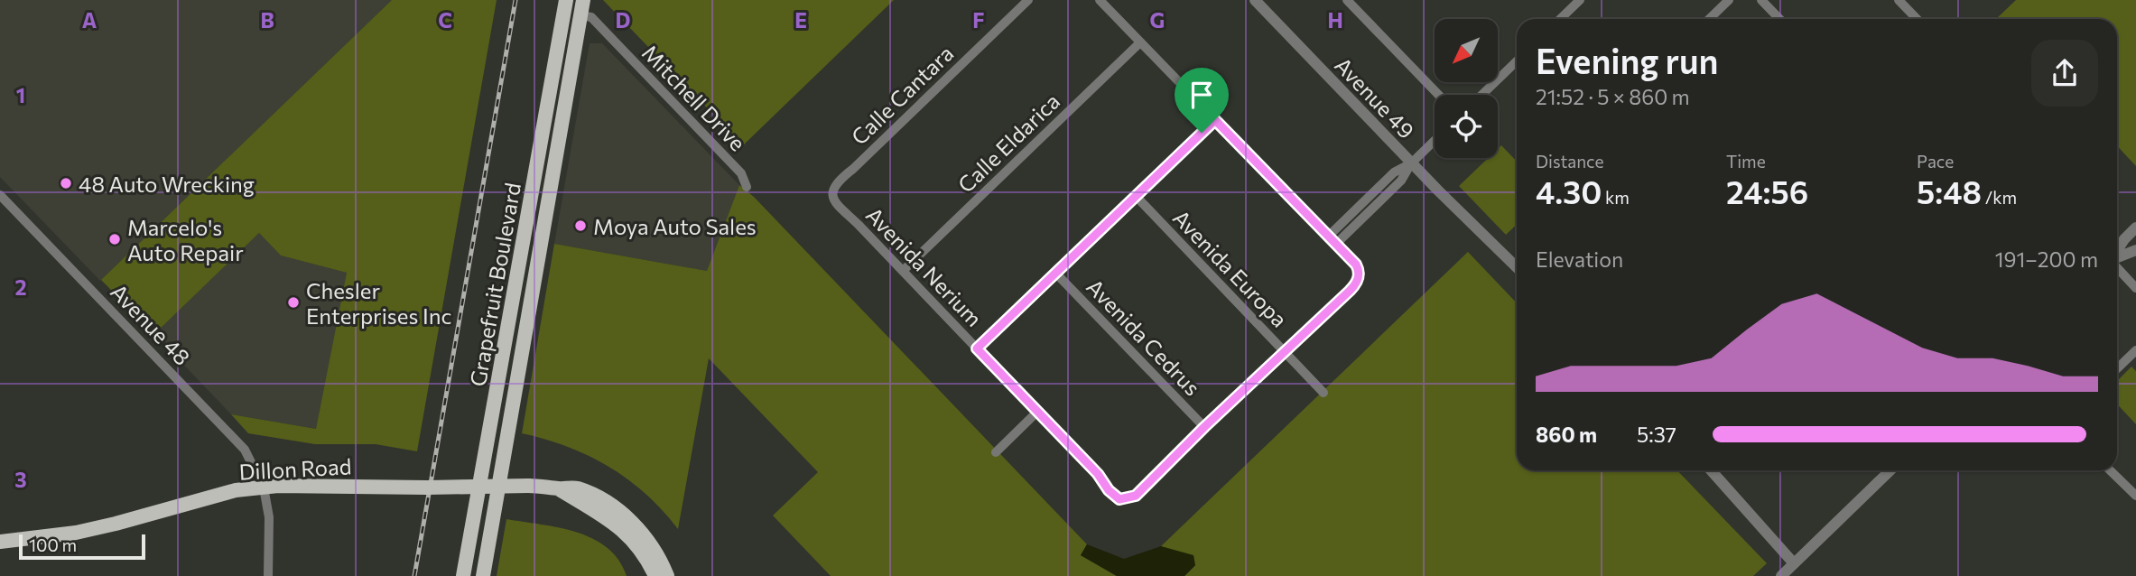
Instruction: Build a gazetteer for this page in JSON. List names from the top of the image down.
{
  "streets": {
    "main road": ["Grapefruit Boulevard", "Dillon Road"],
    "street": [
      "Calle Cantara",
      "Mitchell Drive",
      "Avenue 49",
      "Calle Eldarica",
      "Avenida Nerium",
      "Avenida Europa",
      "Avenue 48",
      "Avenida Cedrus"
    ]
  },
  "crossings": [
    ["Calle Cantara", "Avenida Nerium"],
    ["Mitchell Drive", "Grapefruit Boulevard"],
    ["Calle Eldarica", "Avenida Nerium"],
    ["Avenida Nerium", "Avenida Cedrus"],
    ["Avenue 48", "Dillon Road"]
  ],
  "places": [
    "48 Auto Wrecking",
    "Moya Auto Sales",
    "Marcelo's Auto Repair",
    "Chesler Enterprises Inc"
  ],
  "scale_bar": "100 m",
  "north": "bottom left",
  "page": {
    "heading": ["Evening run", "21:52 · 5 × 860 m"],
    "stats": [
      ["Distance", "4.30 km"],
      ["Time", "24:56"],
      ["Pace", "5:48 /km"]
    ],
    "chart": ["Elevation", "191–200 m"],
    "list": [
      {
        "name": "860 m",
        "note": "5:37"
      }
    ],
    "scale": "100 m"
  },
  "grid": {
    "columns": [
      "A",
      "B",
      "C",
      "D",
      "E",
      "F",
      "G",
      "H"
    ],
    "rows": ["1", "2", "3"]
  }
}
